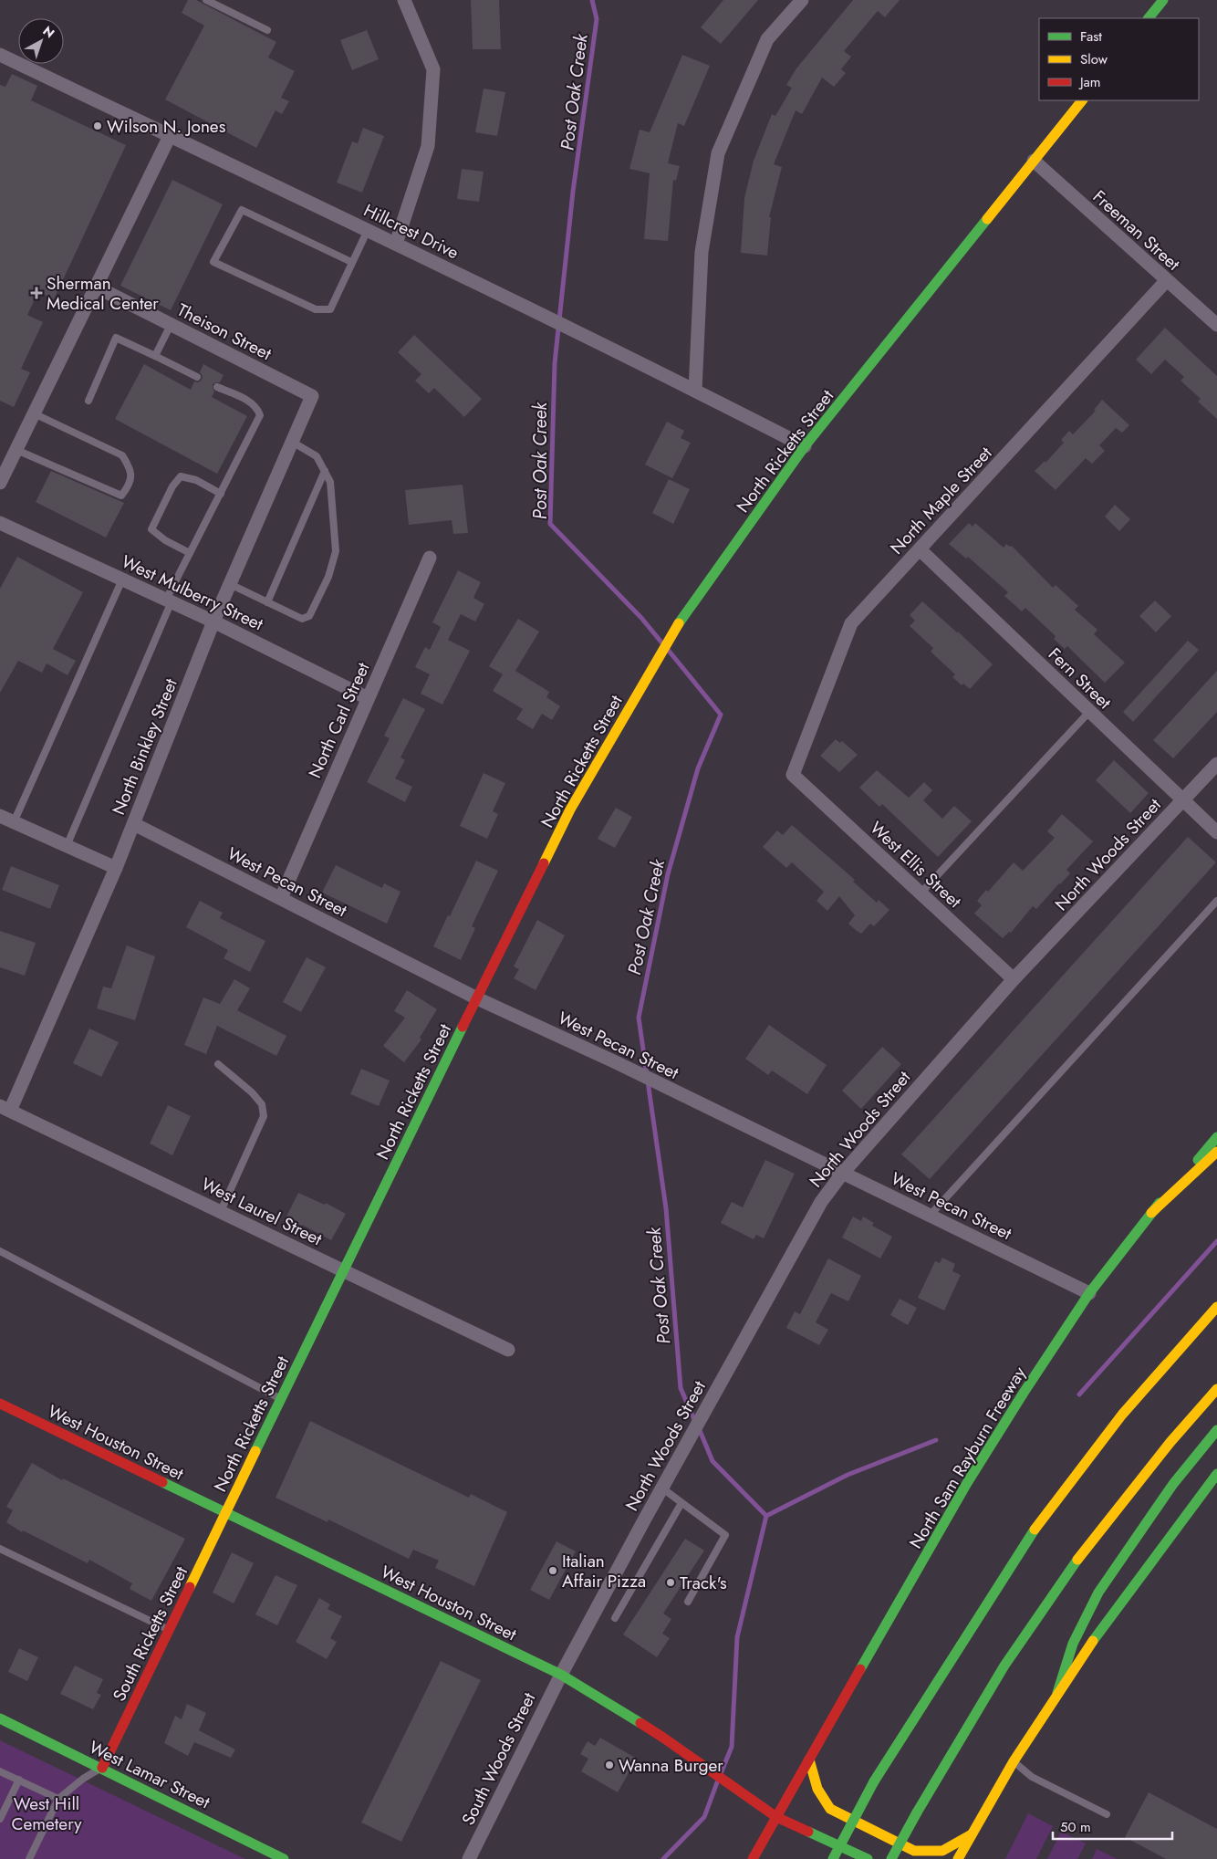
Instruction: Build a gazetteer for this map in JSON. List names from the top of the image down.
{
  "streets": {
    "main road": [
      "North Ricketts Street",
      "West Houston Street",
      "North Sam Rayburn Freeway",
      "South Ricketts Street",
      "West Lamar Street"
    ],
    "street": [
      "Freeman Street",
      "Hillcrest Drive",
      "Theison Street",
      "North Maple Street",
      "West Mulberry Street",
      "Fern Street",
      "North Carl Street",
      "North Binkley Street",
      "North Woods Street",
      "West Ellis Street",
      "West Pecan Street",
      "West Laurel Street",
      "South Woods Street"
    ]
  },
  "crossings": [
    ["Freeman Street", "North Ricketts Street"],
    ["Freeman Street", "North Maple Street"],
    ["Hillcrest Drive", "North Ricketts Street"],
    ["Theison Street", "North Binkley Street"],
    ["North Ricketts Street", "West Pecan Street"],
    ["North Ricketts Street", "West Laurel Street"],
    ["North Ricketts Street", "West Houston Street"],
    ["North Ricketts Street", "South Ricketts Street"],
    ["North Maple Street", "Fern Street"],
    ["North Maple Street", "West Ellis Street"],
    ["West Mulberry Street", "North Carl Street"],
    ["West Mulberry Street", "North Binkley Street"],
    ["Fern Street", "North Woods Street"],
    ["North Carl Street", "West Pecan Street"],
    ["North Binkley Street", "West Pecan Street"],
    ["North Binkley Street", "West Laurel Street"],
    ["North Woods Street", "West Ellis Street"],
    ["North Woods Street", "West Pecan Street"],
    ["North Woods Street", "West Houston Street"],
    ["North Woods Street", "South Woods Street"],
    ["West Pecan Street", "North Sam Rayburn Freeway"],
    ["West Houston Street", "North Sam Rayburn Freeway"],
    ["West Houston Street", "South Ricketts Street"],
    ["West Houston Street", "South Woods Street"],
    ["South Ricketts Street", "West Lamar Street"]
  ],
  "water": ["Post Oak Creek"],
  "parks": ["West Hill Cemetery"],
  "places": {
    "other": [
      "Wilson N. Jones",
      "Italian Affair Pizza",
      "Track's",
      "Wanna Burger"
    ],
    "health": ["Sherman Medical Center"]
  },
  "legend": ["Fast", "Slow", "Jam"],
  "scale_bar": "50 m",
  "north": "top right"
}
